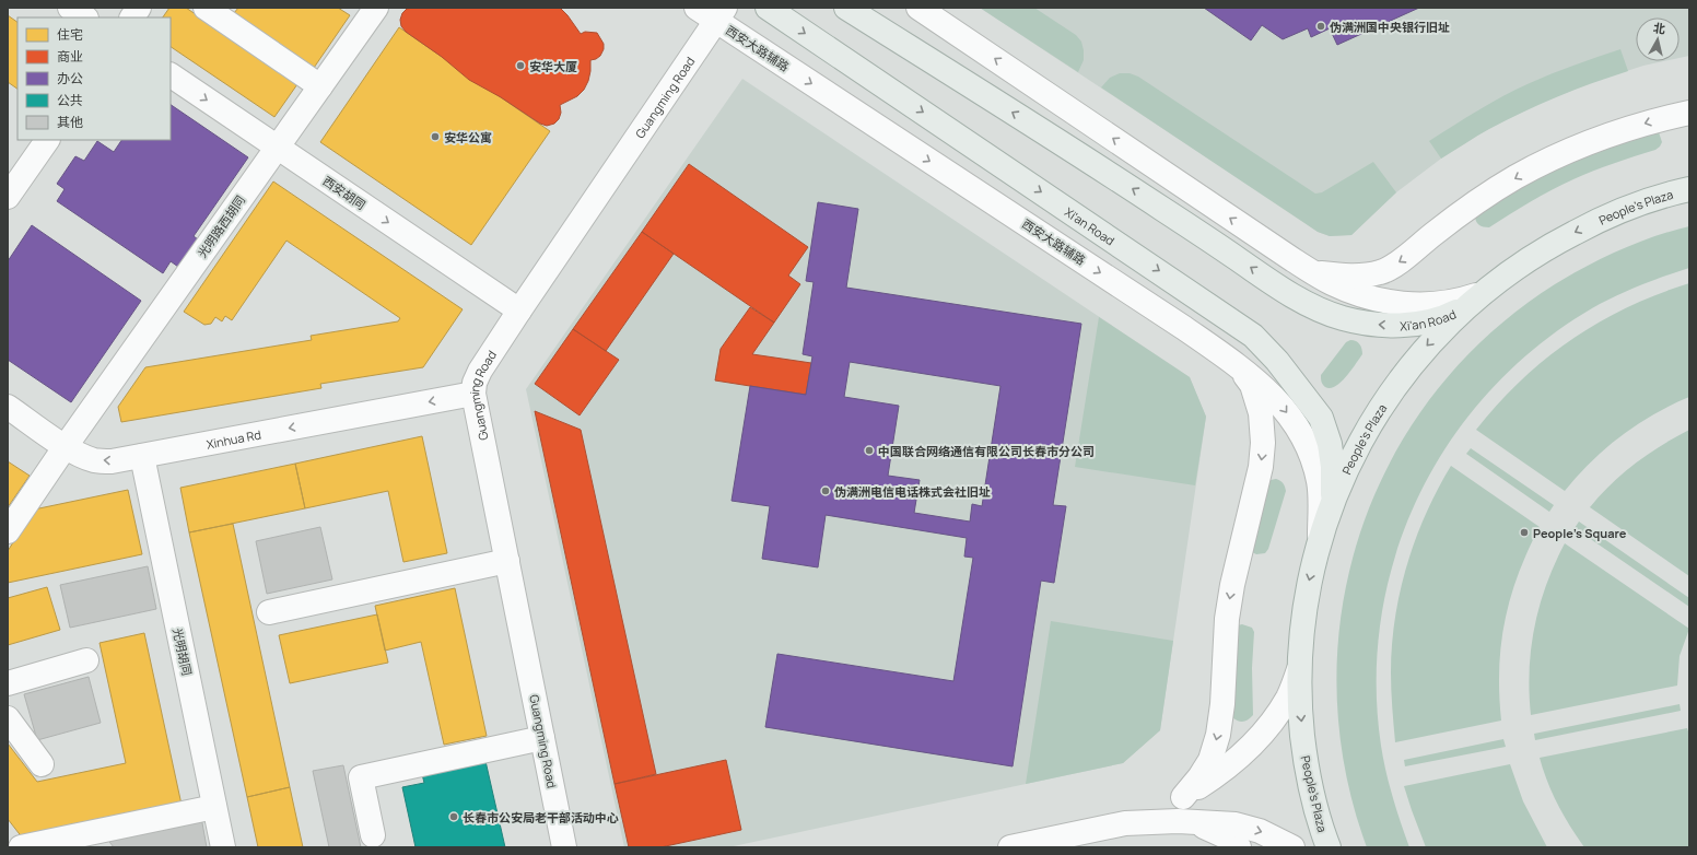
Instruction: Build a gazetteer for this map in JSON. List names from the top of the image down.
{
  "streets": {
    "main road": ["People's Plaza", "Xi'an Road"],
    "street": [
      "西安大路辅路",
      "Guangming Road",
      "西安胡同",
      "光明路西胡同",
      "Xinhua Rd",
      "光明胡同"
    ]
  },
  "crossings": [
    ["西安大路辅路", "Guangming Road"],
    ["西安大路辅路", "People's Plaza"],
    ["Guangming Road", "西安胡同"],
    ["Guangming Road", "Xinhua Rd"],
    ["西安胡同", "光明路西胡同"],
    ["People's Plaza", "Xi'an Road"],
    ["光明路西胡同", "Xinhua Rd"],
    ["Xinhua Rd", "光明胡同"]
  ],
  "one_way": ["People's Plaza"],
  "places": [
    "伪满洲国中央银行旧址",
    "安华大厦",
    "安华公寓",
    "中国联合网络通信有限公司长春市分公司",
    "伪满洲电信电话株式会社旧址",
    "People's Square",
    "长春市公安局老干部活动中心"
  ],
  "legend": [
    "住宅",
    "商业",
    "办公",
    "公共",
    "其他"
  ],
  "north": "top"
}
